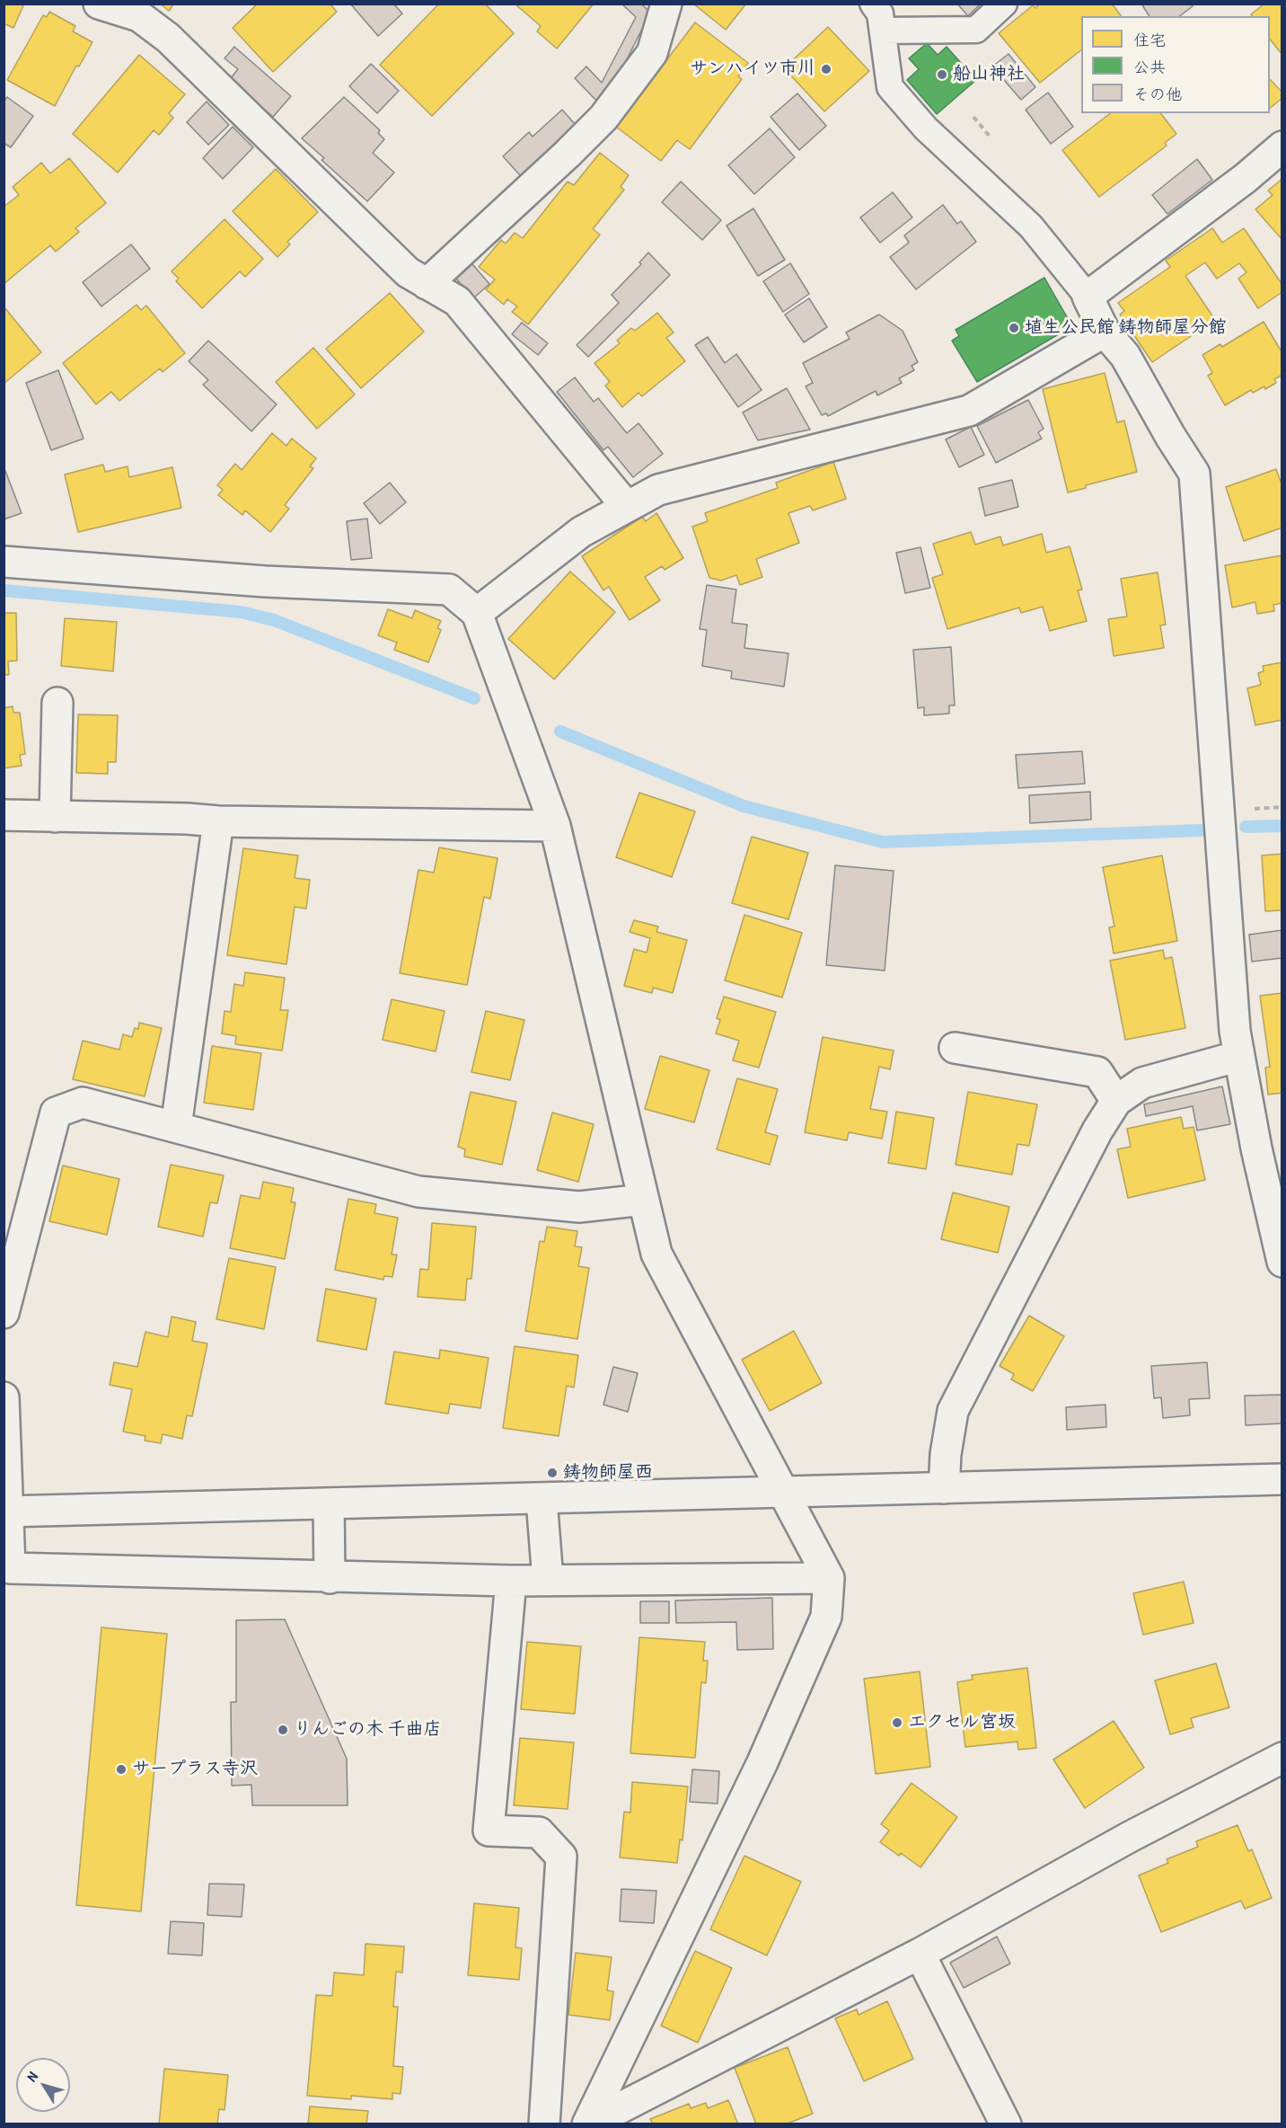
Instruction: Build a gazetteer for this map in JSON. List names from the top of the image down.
{
  "places": [
    "サンハイツ市川",
    "船山神社",
    "埴生公民館 鋳物師屋分館",
    "鋳物師屋西",
    "エクセル宮坂",
    "りんごの木 千曲店",
    "サープラス寺沢"
  ],
  "legend": ["住宅", "公共", "その他"],
  "north": "top left"
}
